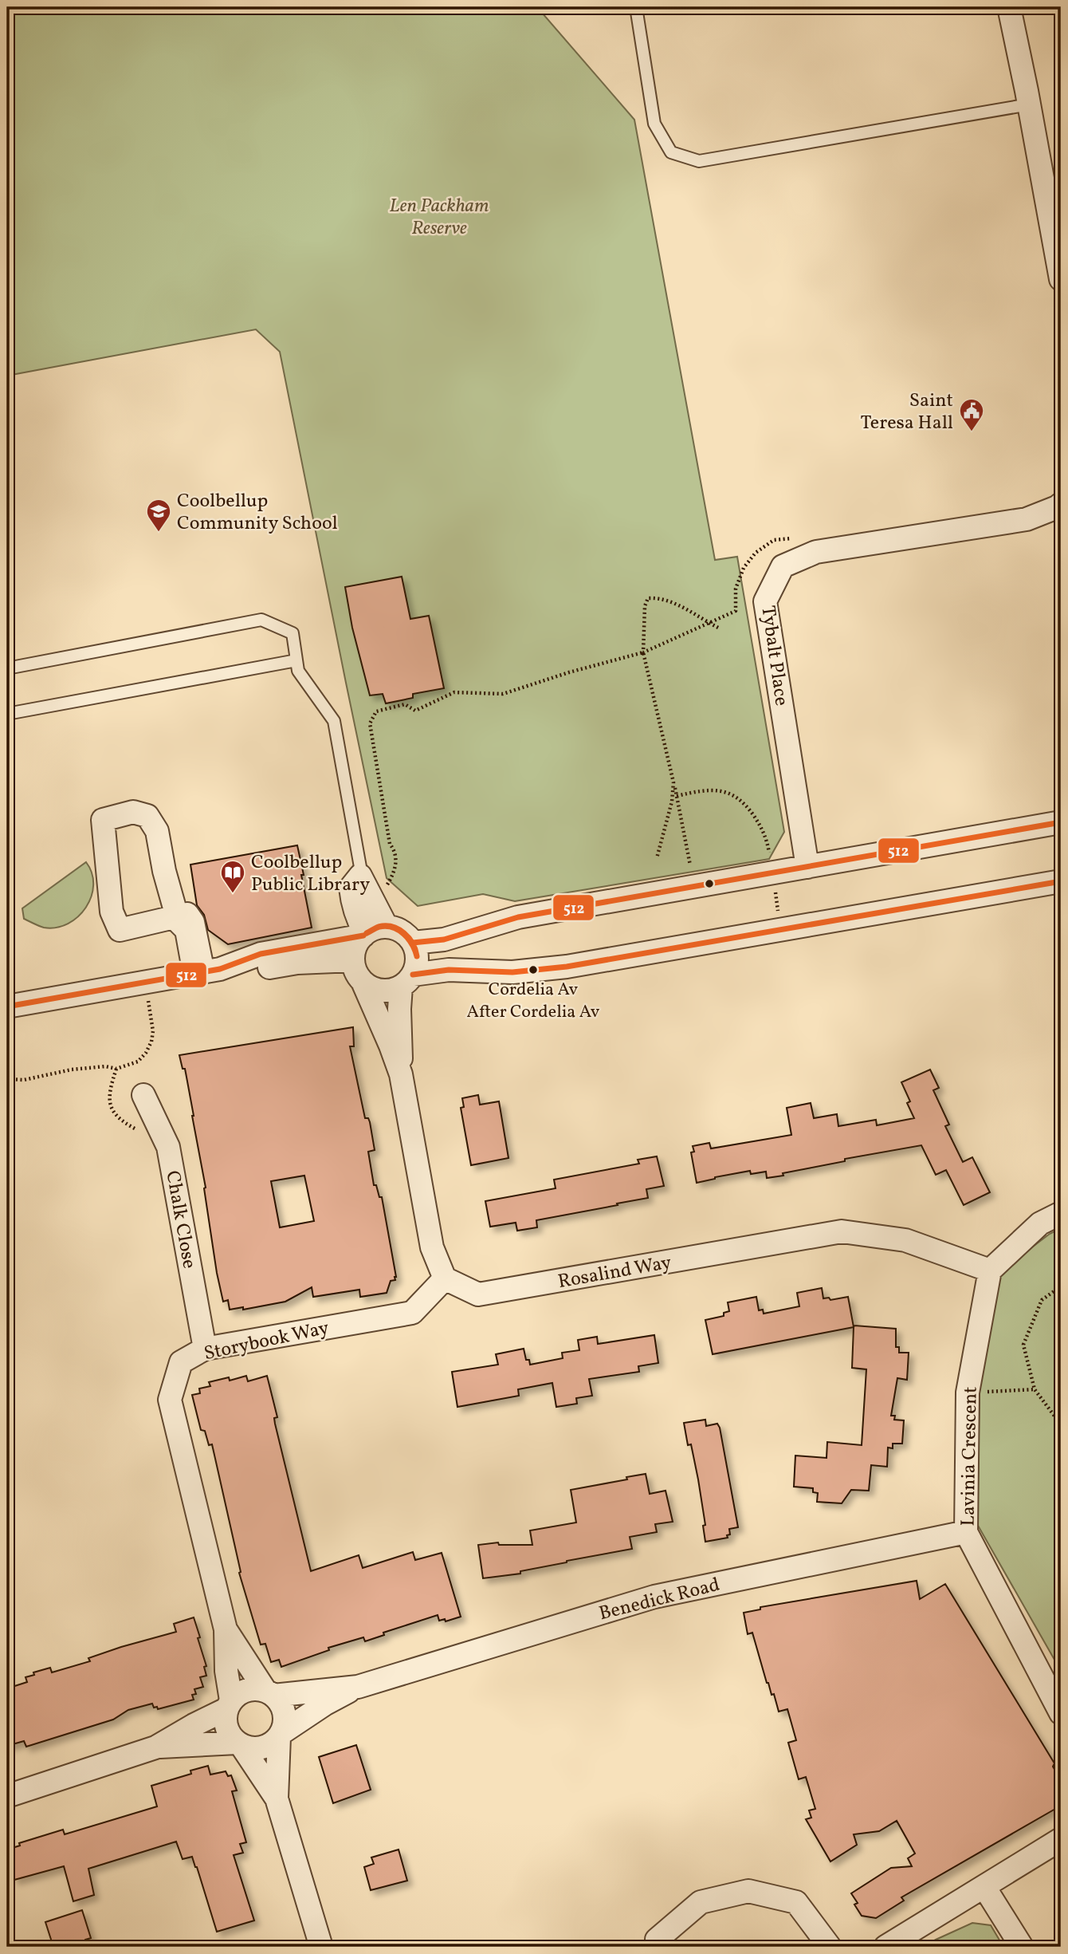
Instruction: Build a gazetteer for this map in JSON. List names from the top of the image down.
{
  "streets": {
    "street": [
      "Tybalt Place",
      "Chalk Close",
      "Rosalind Way",
      "Storybook Way",
      "Lavinia Crescent",
      "Benedick Road"
    ]
  },
  "crossings": [
    ["Chalk Close", "Storybook Way"],
    ["Rosalind Way", "Storybook Way"],
    ["Rosalind Way", "Lavinia Crescent"],
    ["Lavinia Crescent", "Benedick Road"]
  ],
  "parks": ["Len Packham Reserve"],
  "places": {
    "public building": ["Saint Teresa Hall"],
    "school or university": ["Coolbellup Community School"],
    "library": ["Coolbellup Public Library"],
    "other": ["Cordelia Av After Cordelia Av"]
  },
  "lines": ["transit line 512"]
}
